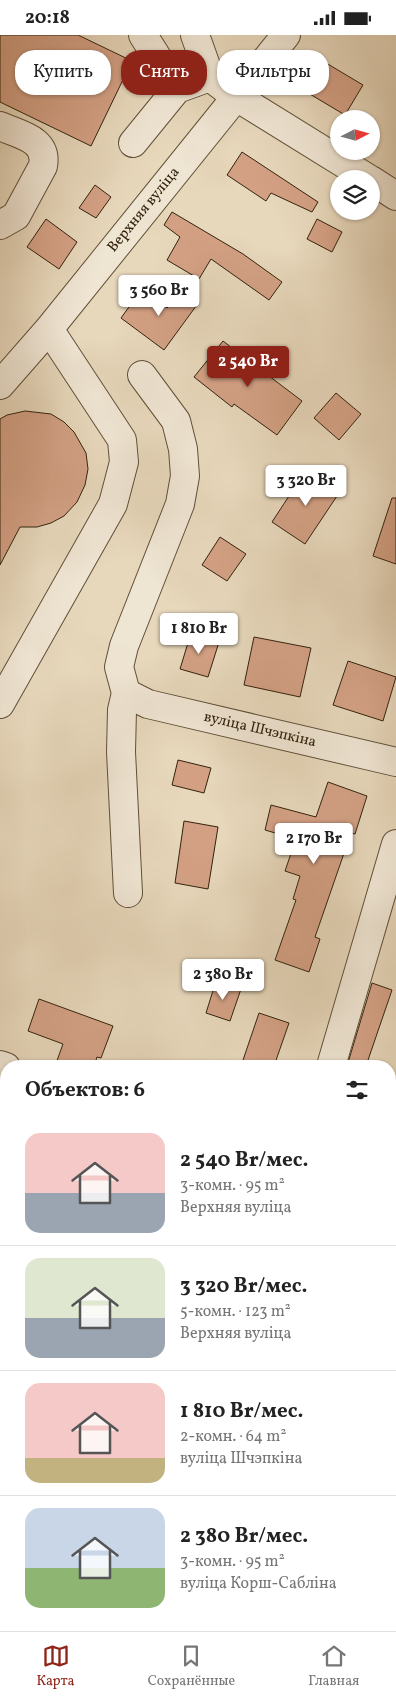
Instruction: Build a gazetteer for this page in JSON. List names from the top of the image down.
{
  "streets": {
    "street": ["Верхняя вуліца", "вуліца Шчэпкіна"]
  },
  "north": "right",
  "page": {
    "status": "20:18",
    "chip": ["Купить", "Снять", "Фильтры"],
    "price": [
      "3 560 Br",
      "2 540 Br",
      "3 320 Br",
      "1 810 Br",
      "2 170 Br",
      "2 380 Br"
    ],
    "heading": "Объектов: 6",
    "list": [
      {
        "name": "2 540 Br/мес.",
        "note": "3-комн. · 95 m² · Верхняя вуліца"
      },
      {
        "name": "3 320 Br/мес.",
        "note": "5-комн. · 123 m² · Верхняя вуліца"
      },
      {
        "name": "1 810 Br/мес.",
        "note": "2-комн. · 64 m² · вуліца Шчэпкіна"
      },
      {
        "name": "2 380 Br/мес.",
        "note": "3-комн. · 95 m² · вуліца Корш-Сабліна"
      }
    ],
    "tabs": ["Карта", "Сохранённые", "Главная"]
  }
}
